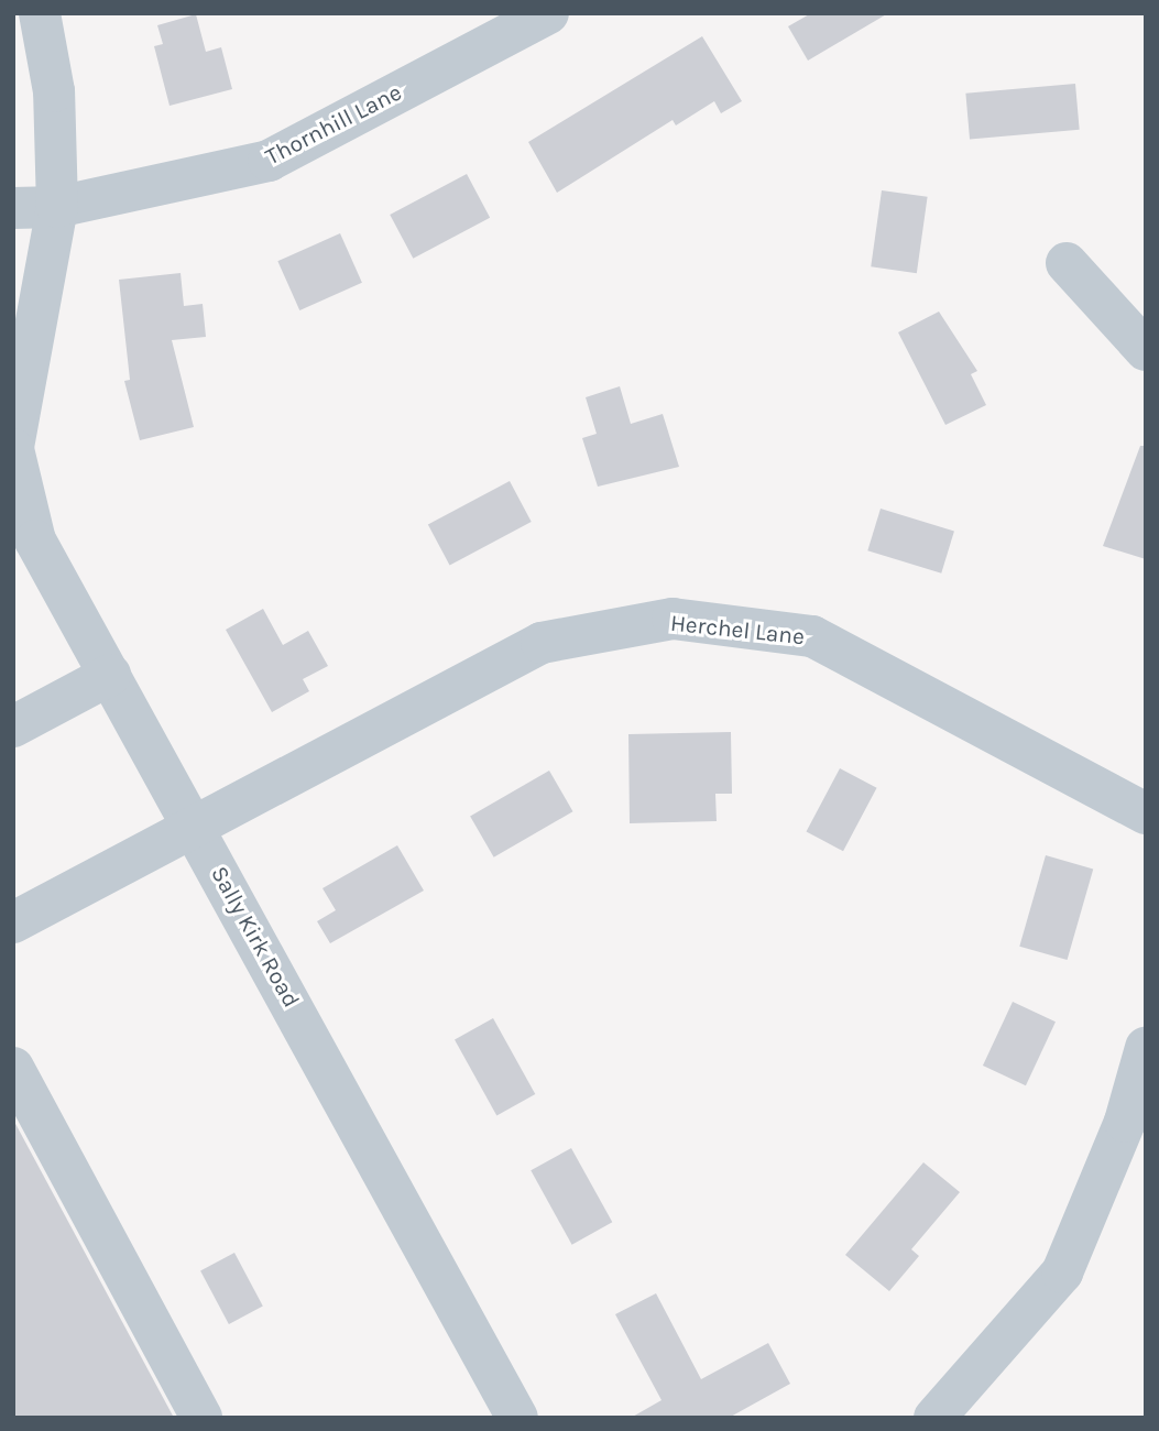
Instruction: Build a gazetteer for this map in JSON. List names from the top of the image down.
{
  "streets": {
    "street": ["Thornhill Lane", "Herchel Lane", "Sally Kirk Road"]
  },
  "crossings": [
    ["Thornhill Lane", "Sally Kirk Road"],
    ["Herchel Lane", "Sally Kirk Road"]
  ]
}
